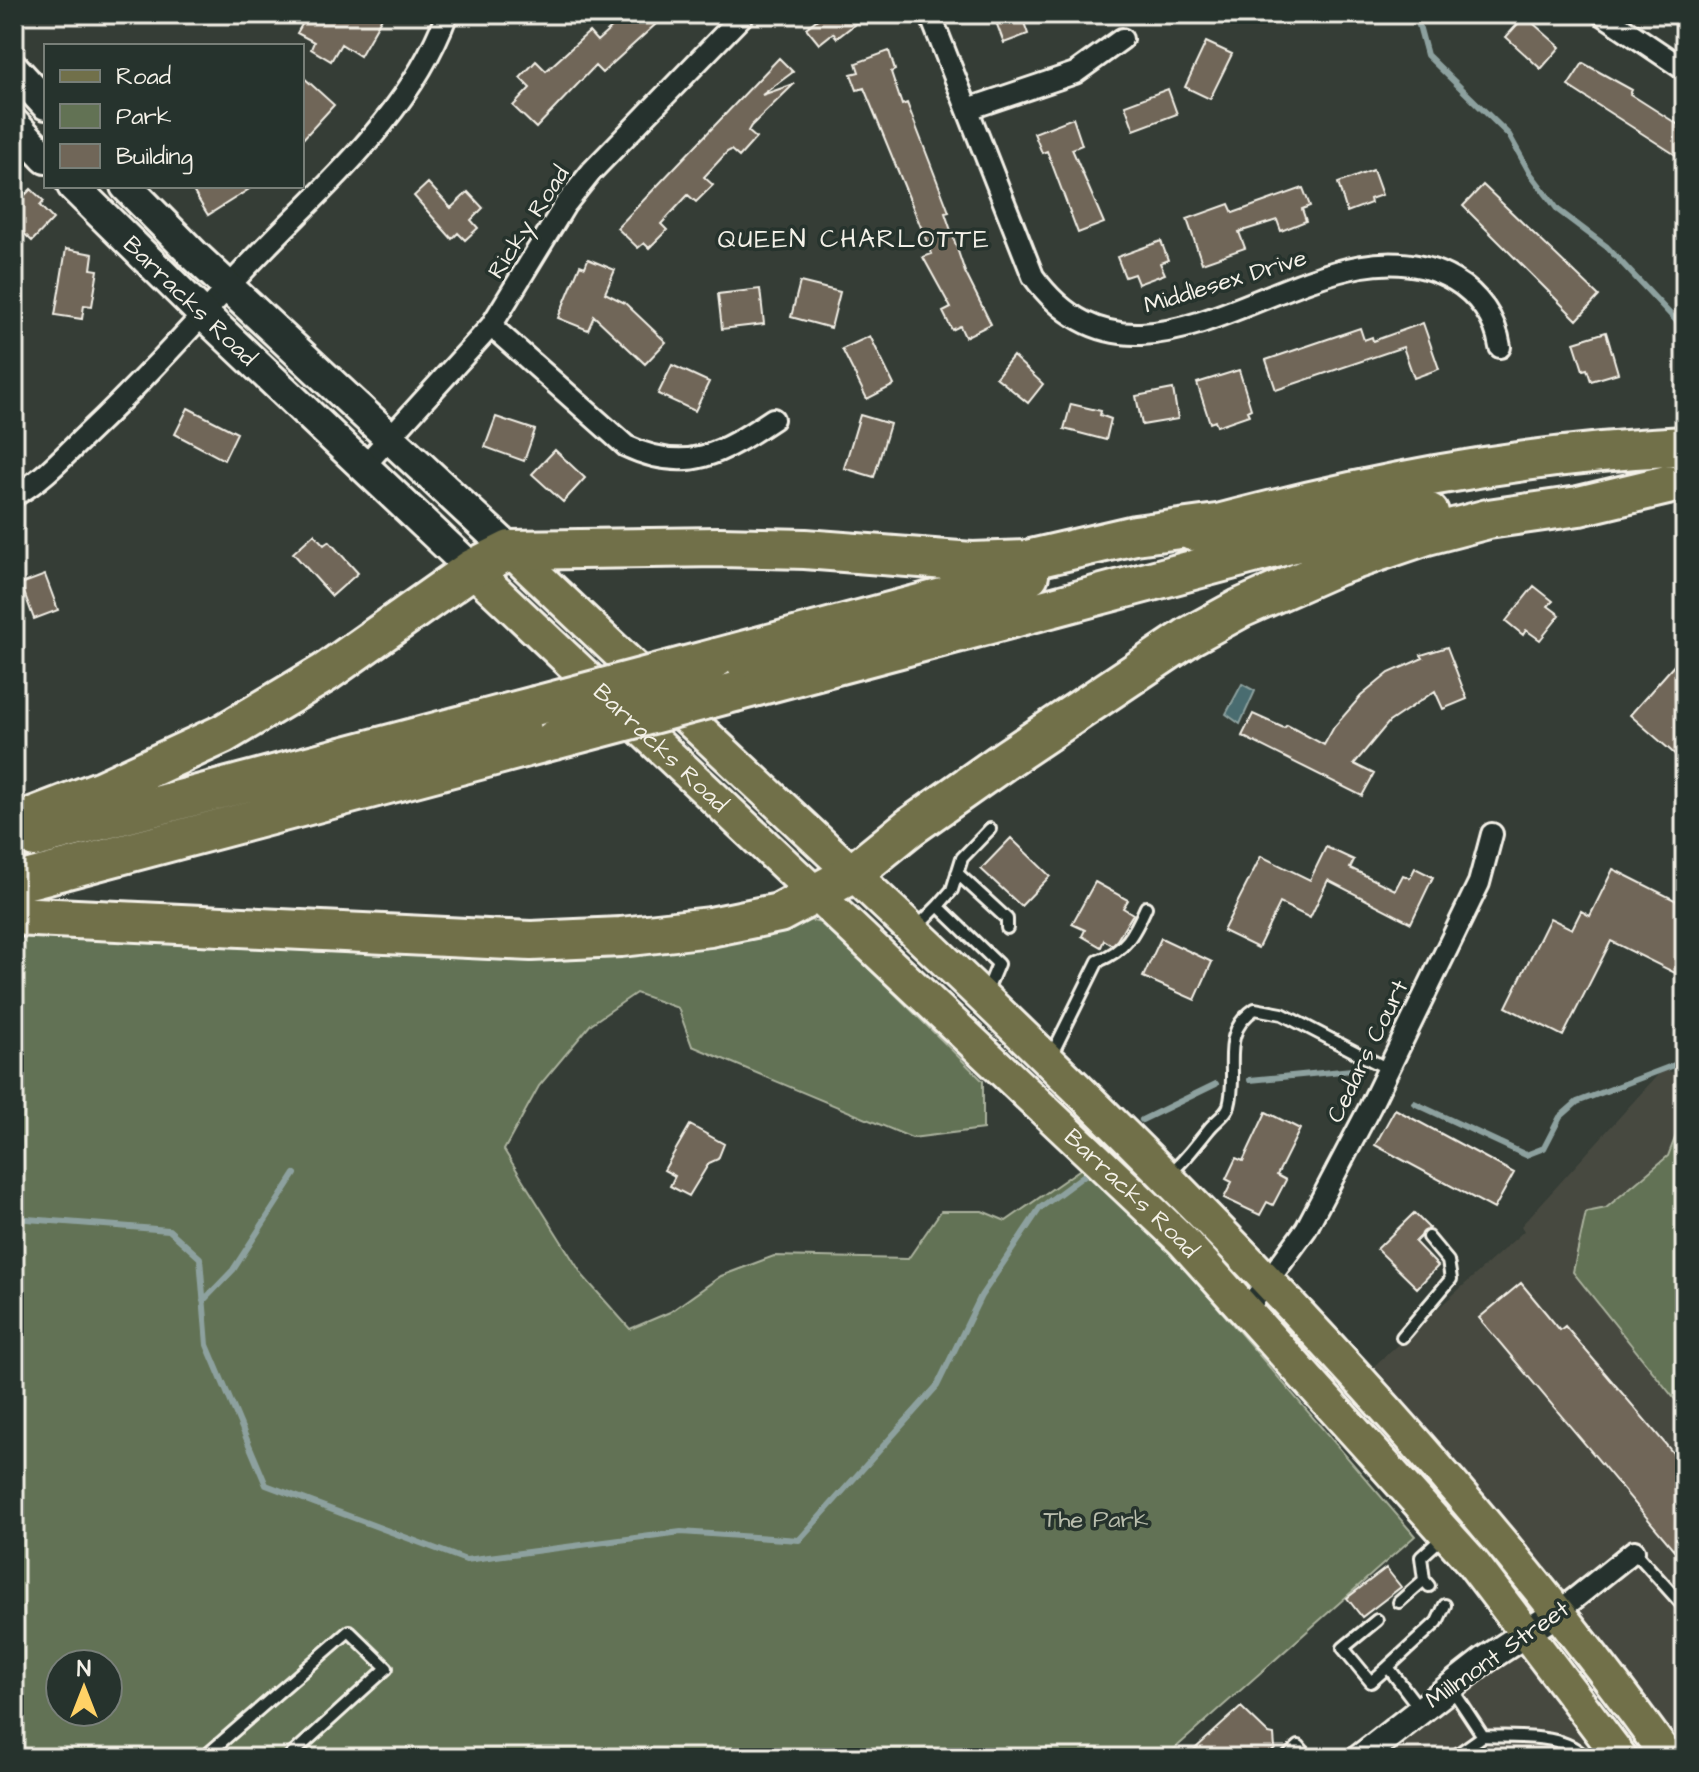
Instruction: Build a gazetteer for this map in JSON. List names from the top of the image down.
{
  "streets": {
    "main road": ["Barracks Road"],
    "street": [
      "Ricky Road",
      "Middlesex Drive",
      "Cedars Court",
      "Millmont Street"
    ]
  },
  "crossings": [
    ["Ricky Road", "Barracks Road"],
    ["Barracks Road", "Cedars Court"],
    ["Barracks Road", "Millmont Street"]
  ],
  "districts": ["QUEEN CHARLOTTE"],
  "parks": ["The Park"],
  "legend": ["Road", "Park", "Building"],
  "north": "top"
}
